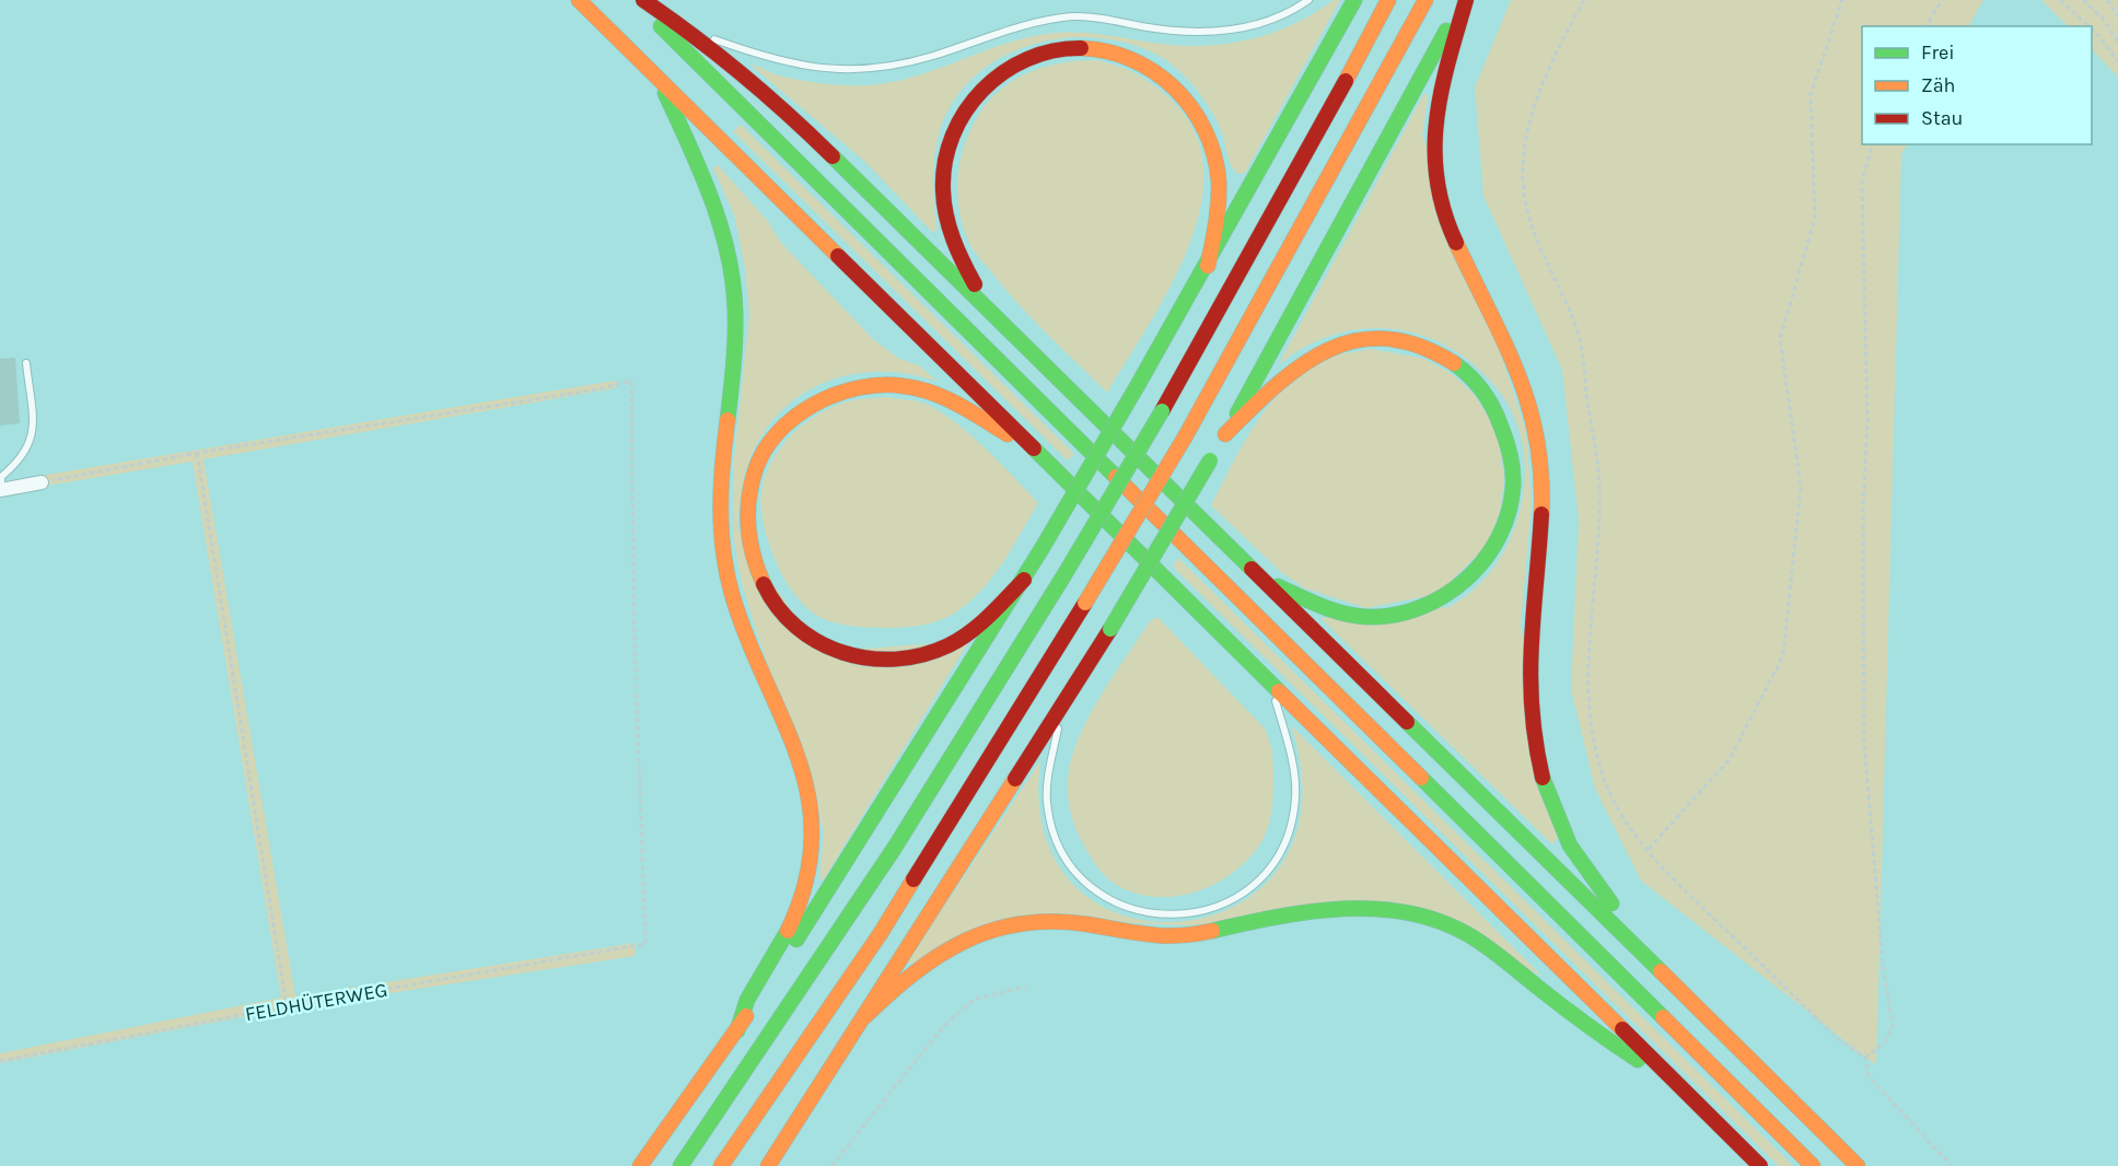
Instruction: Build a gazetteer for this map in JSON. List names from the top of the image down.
{
  "streets": {
    "path": ["FELDHÜTERWEG"]
  },
  "legend": ["Frei", "Zäh", "Stau"]
}
